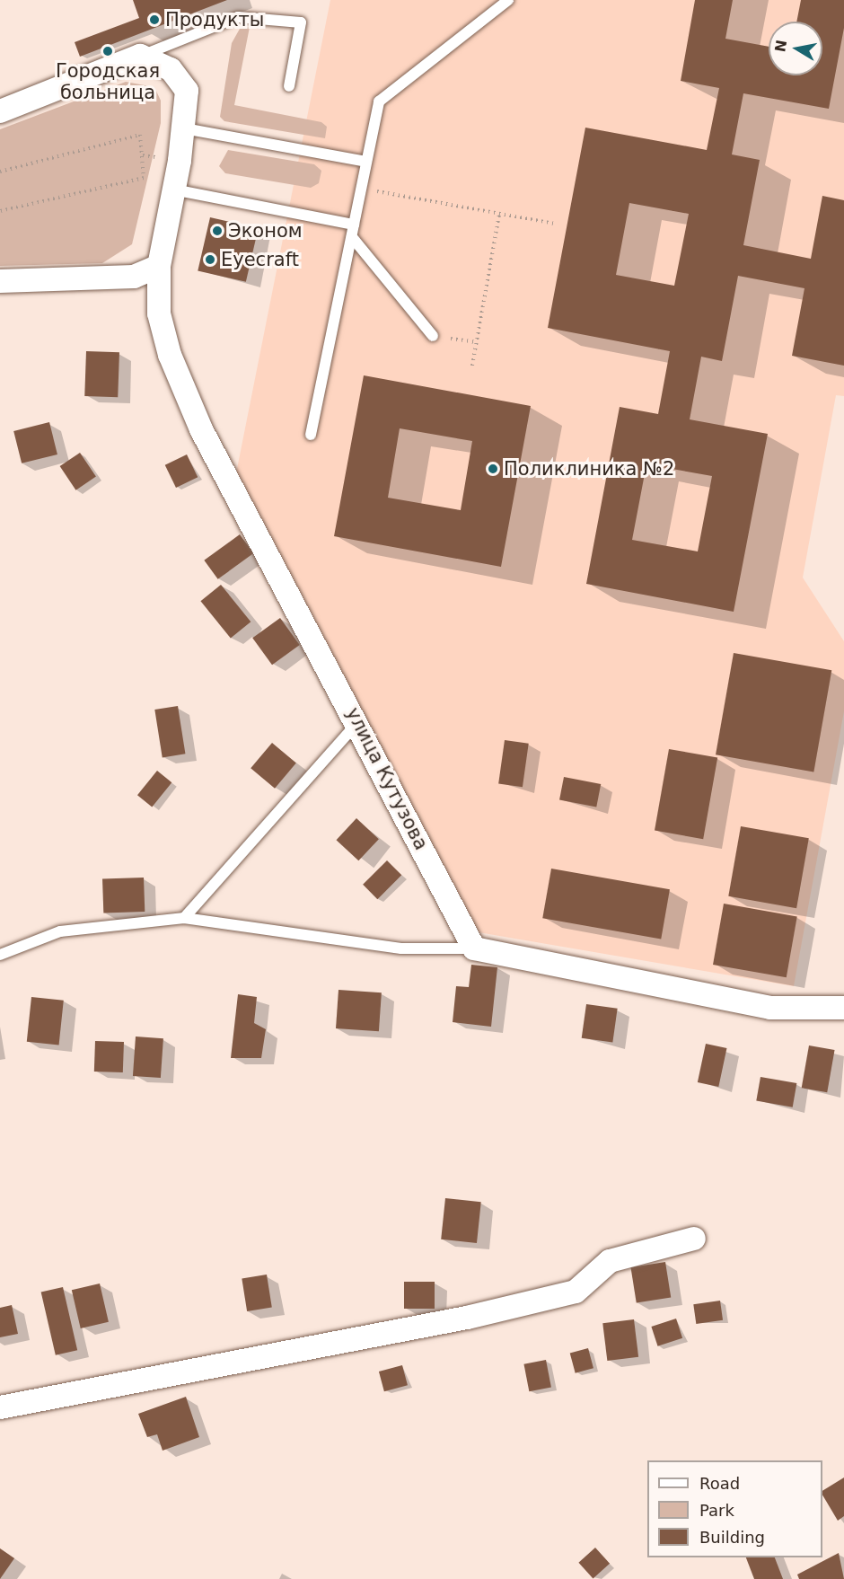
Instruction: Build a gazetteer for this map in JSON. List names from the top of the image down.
{
  "streets": {
    "street": ["улица Кутузова"]
  },
  "places": [
    "Продукты",
    "Городская больница",
    "Эконом",
    "Eyecraft",
    "Поликлиника №2"
  ],
  "legend": ["Road", "Park", "Building"],
  "north": "left"
}
